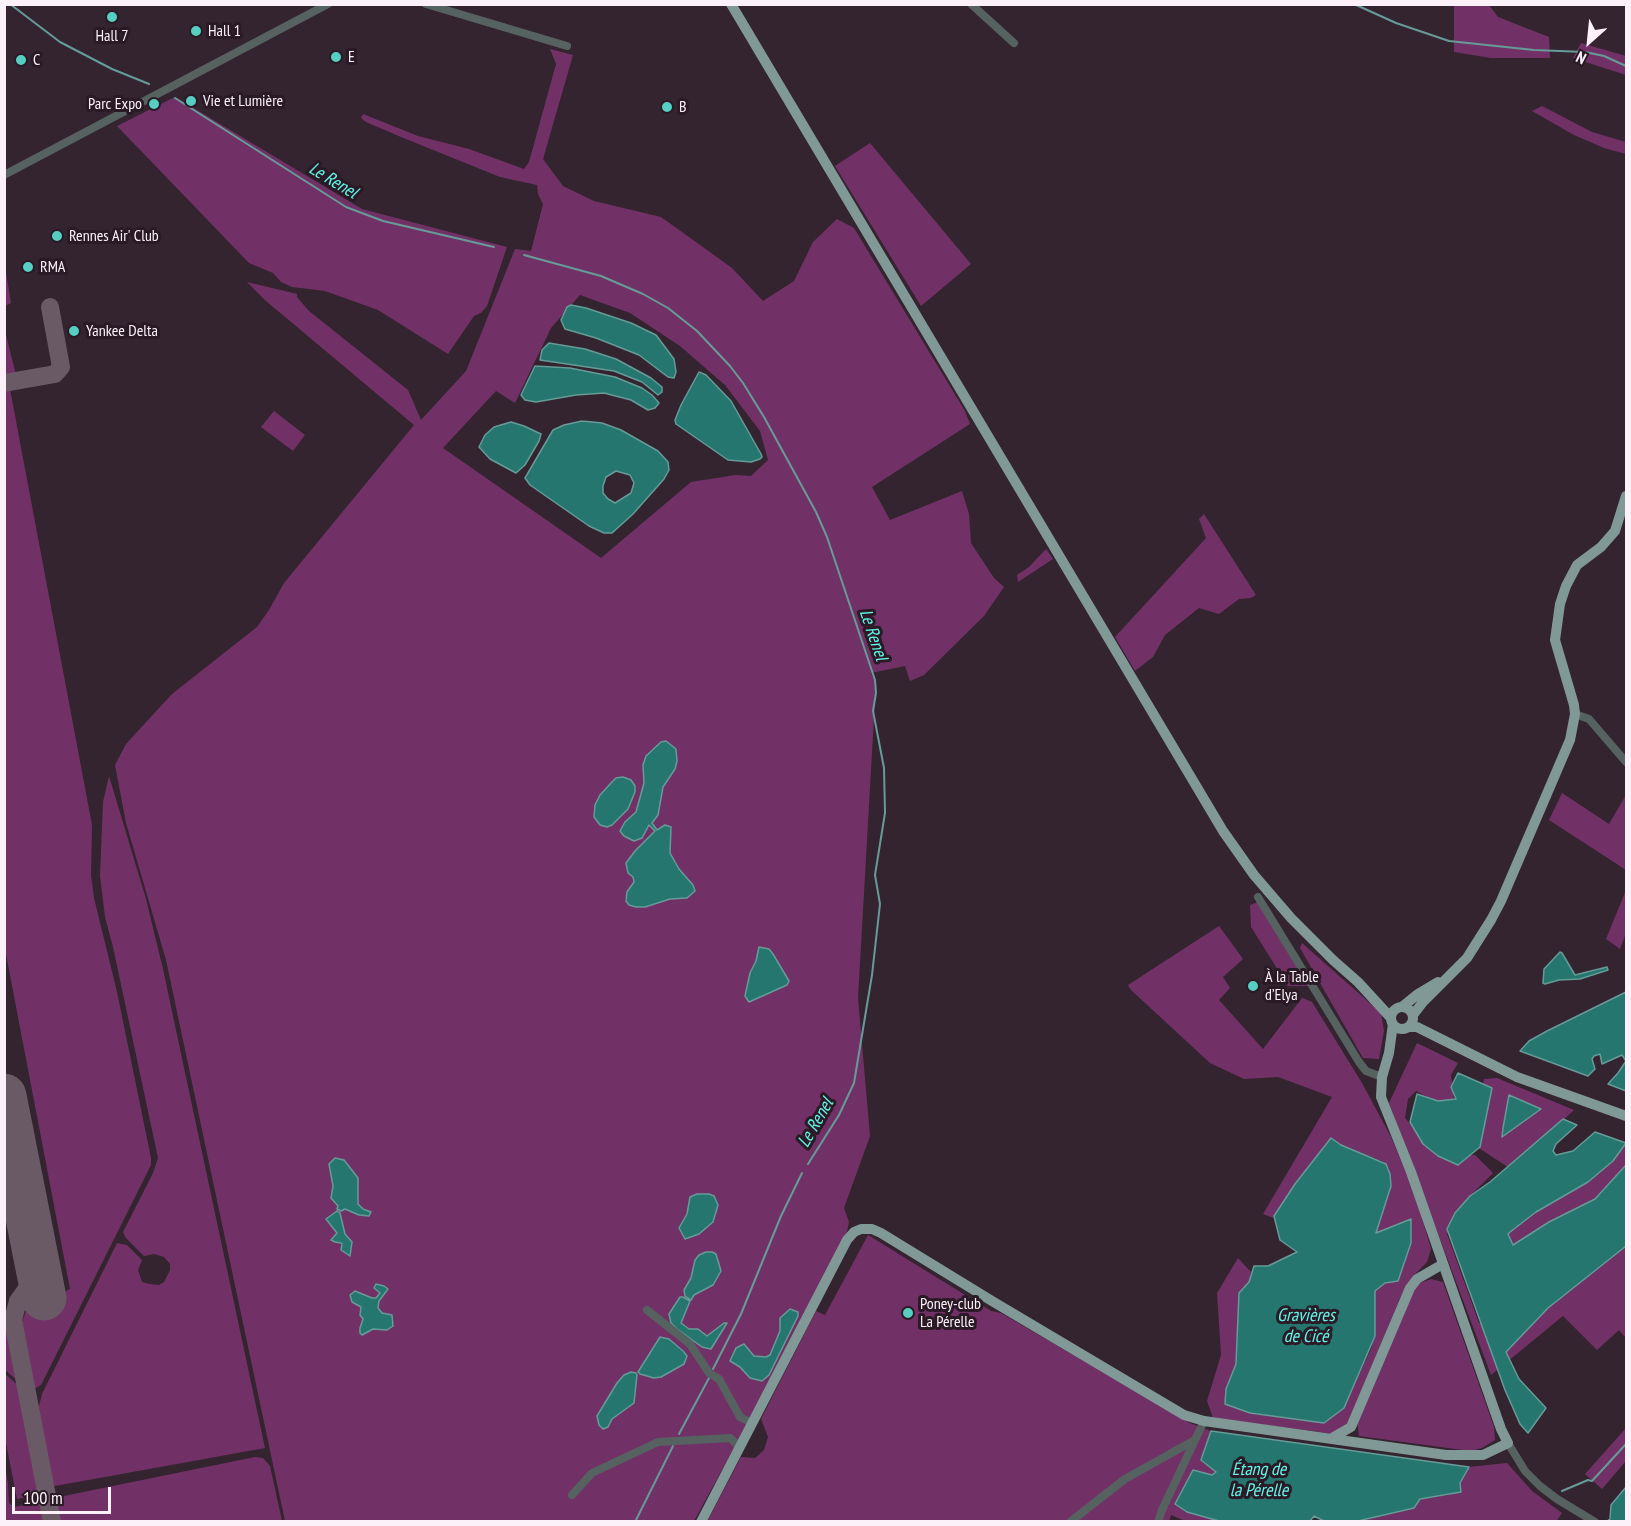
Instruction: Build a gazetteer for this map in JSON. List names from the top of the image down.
{
  "water": ["Le Renel", "Gravières de Cicé", "Étang de la Pérelle"],
  "places": [
    "Hall 7",
    "Hall 1",
    "E",
    "C",
    "Vie et Lumière",
    "Parc Expo",
    "B",
    "Rennes Air' Club",
    "RMA",
    "Yankee Delta",
    "À la Table d’Elya",
    "Poney-club La Pérelle"
  ],
  "scale_bar": "100 m",
  "north": "bottom left"
}
